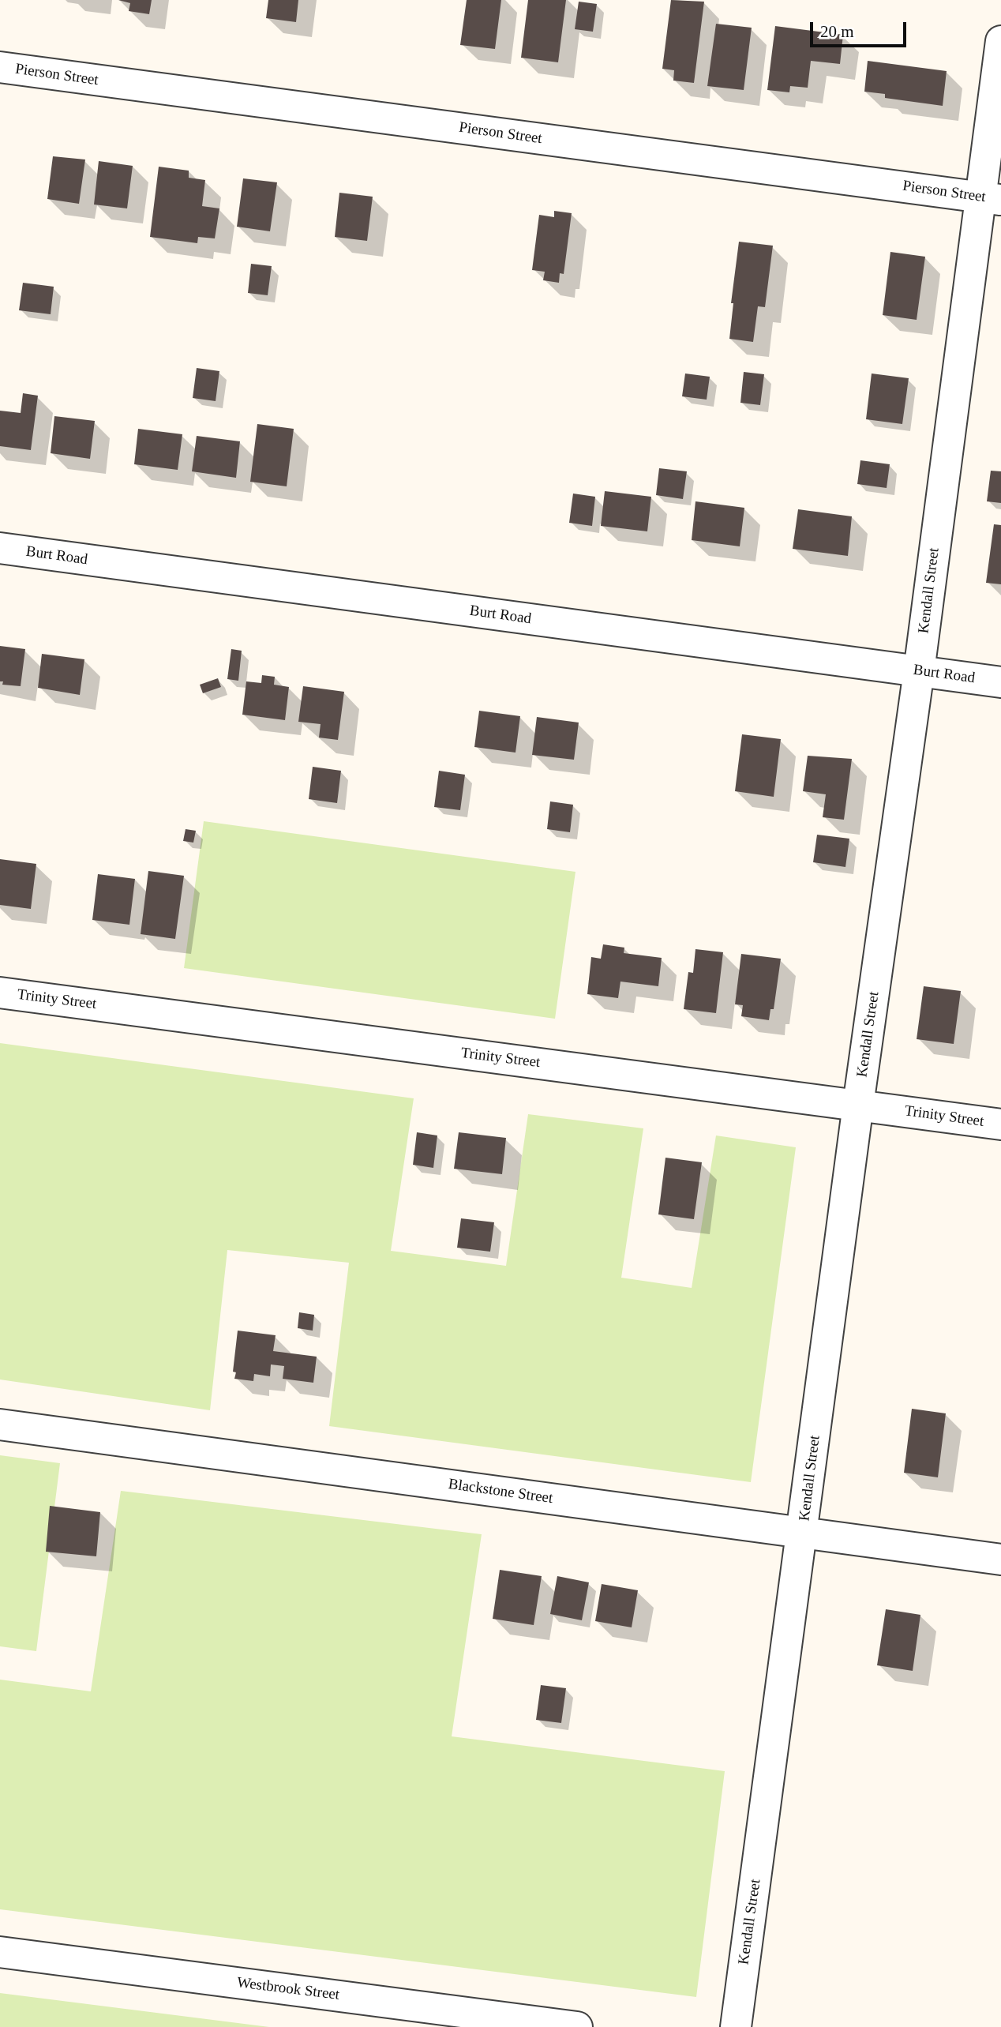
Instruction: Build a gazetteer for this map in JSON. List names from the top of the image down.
{
  "streets": {
    "street": [
      "Pierson Street",
      "Burt Road",
      "Kendall Street",
      "Trinity Street",
      "Blackstone Street",
      "Westbrook Street"
    ]
  },
  "crossings": [
    ["Pierson Street", "Kendall Street"],
    ["Burt Road", "Kendall Street"],
    ["Kendall Street", "Trinity Street"],
    ["Kendall Street", "Blackstone Street"]
  ],
  "scale_bar": "20 m"
}
